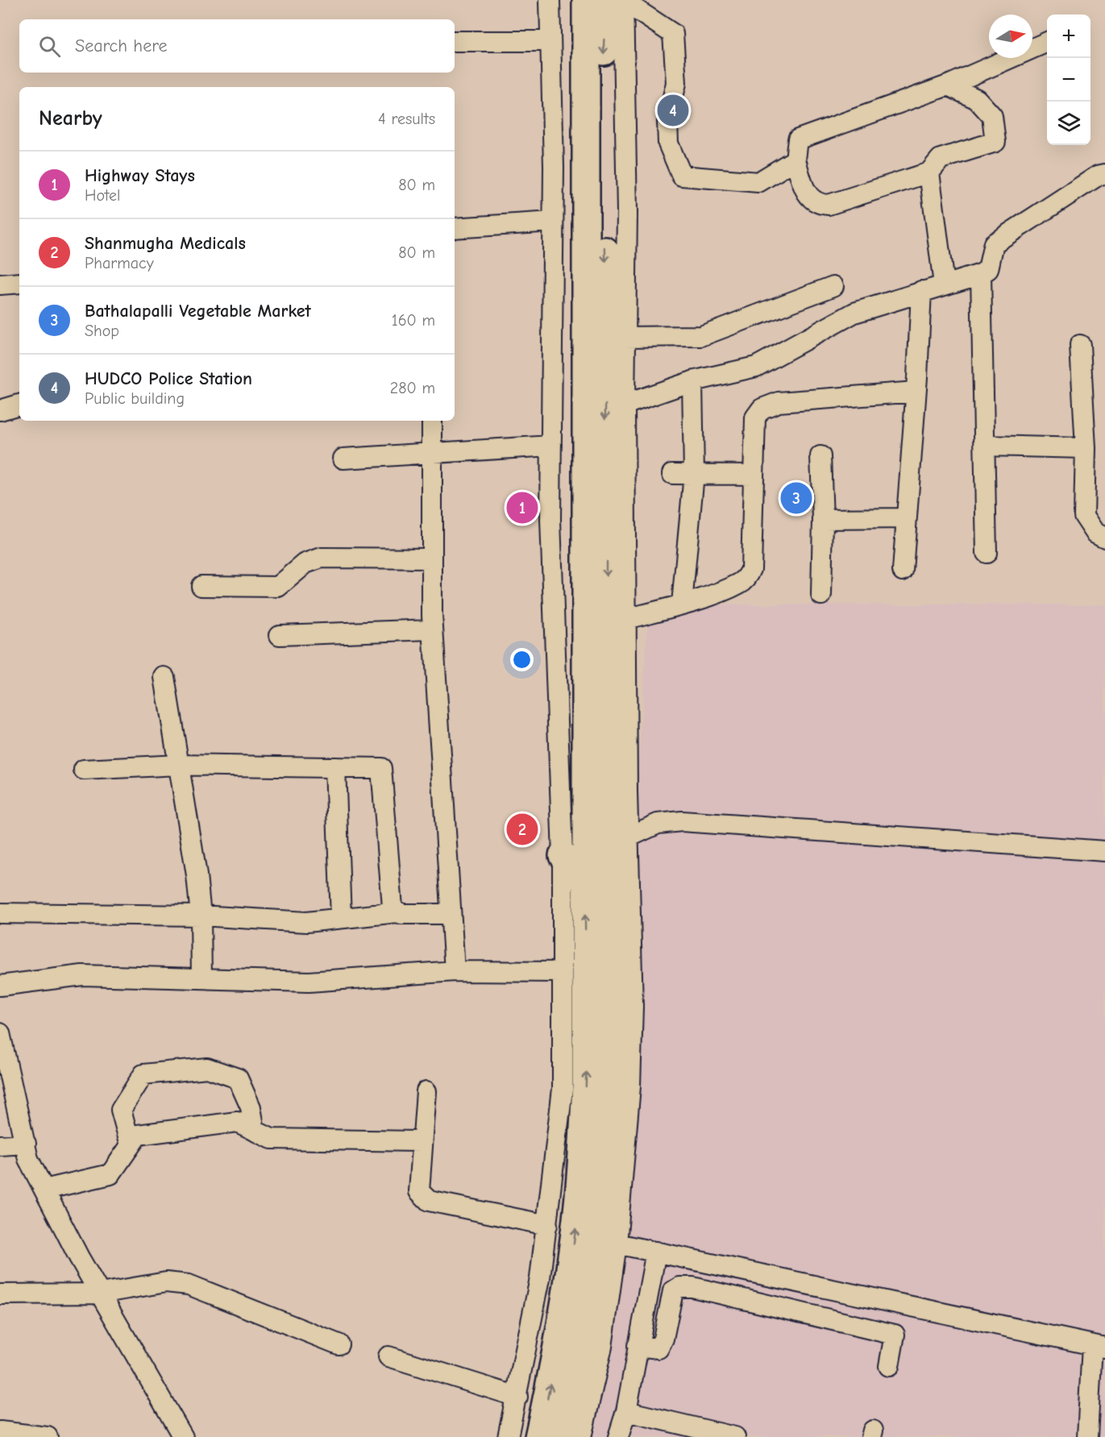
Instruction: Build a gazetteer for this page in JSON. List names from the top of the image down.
{
  "north": "right",
  "page": {
    "map_buttons": ["+", "−"],
    "search": "Search here",
    "heading": ["Nearby", "4 results"],
    "pins": [
      "4",
      "3",
      "1",
      "2"
    ],
    "list": [
      {
        "mark": "1",
        "name": "Highway Stays",
        "note": "Hotel",
        "value": "80 m"
      },
      {
        "mark": "2",
        "name": "Shanmugha Medicals",
        "note": "Pharmacy",
        "value": "80 m"
      },
      {
        "mark": "3",
        "name": "Bathalapalli Vegetable Market",
        "note": "Shop",
        "value": "160 m"
      },
      {
        "mark": "4",
        "name": "HUDCO Police Station",
        "note": "Public building",
        "value": "280 m"
      }
    ]
  }
}
